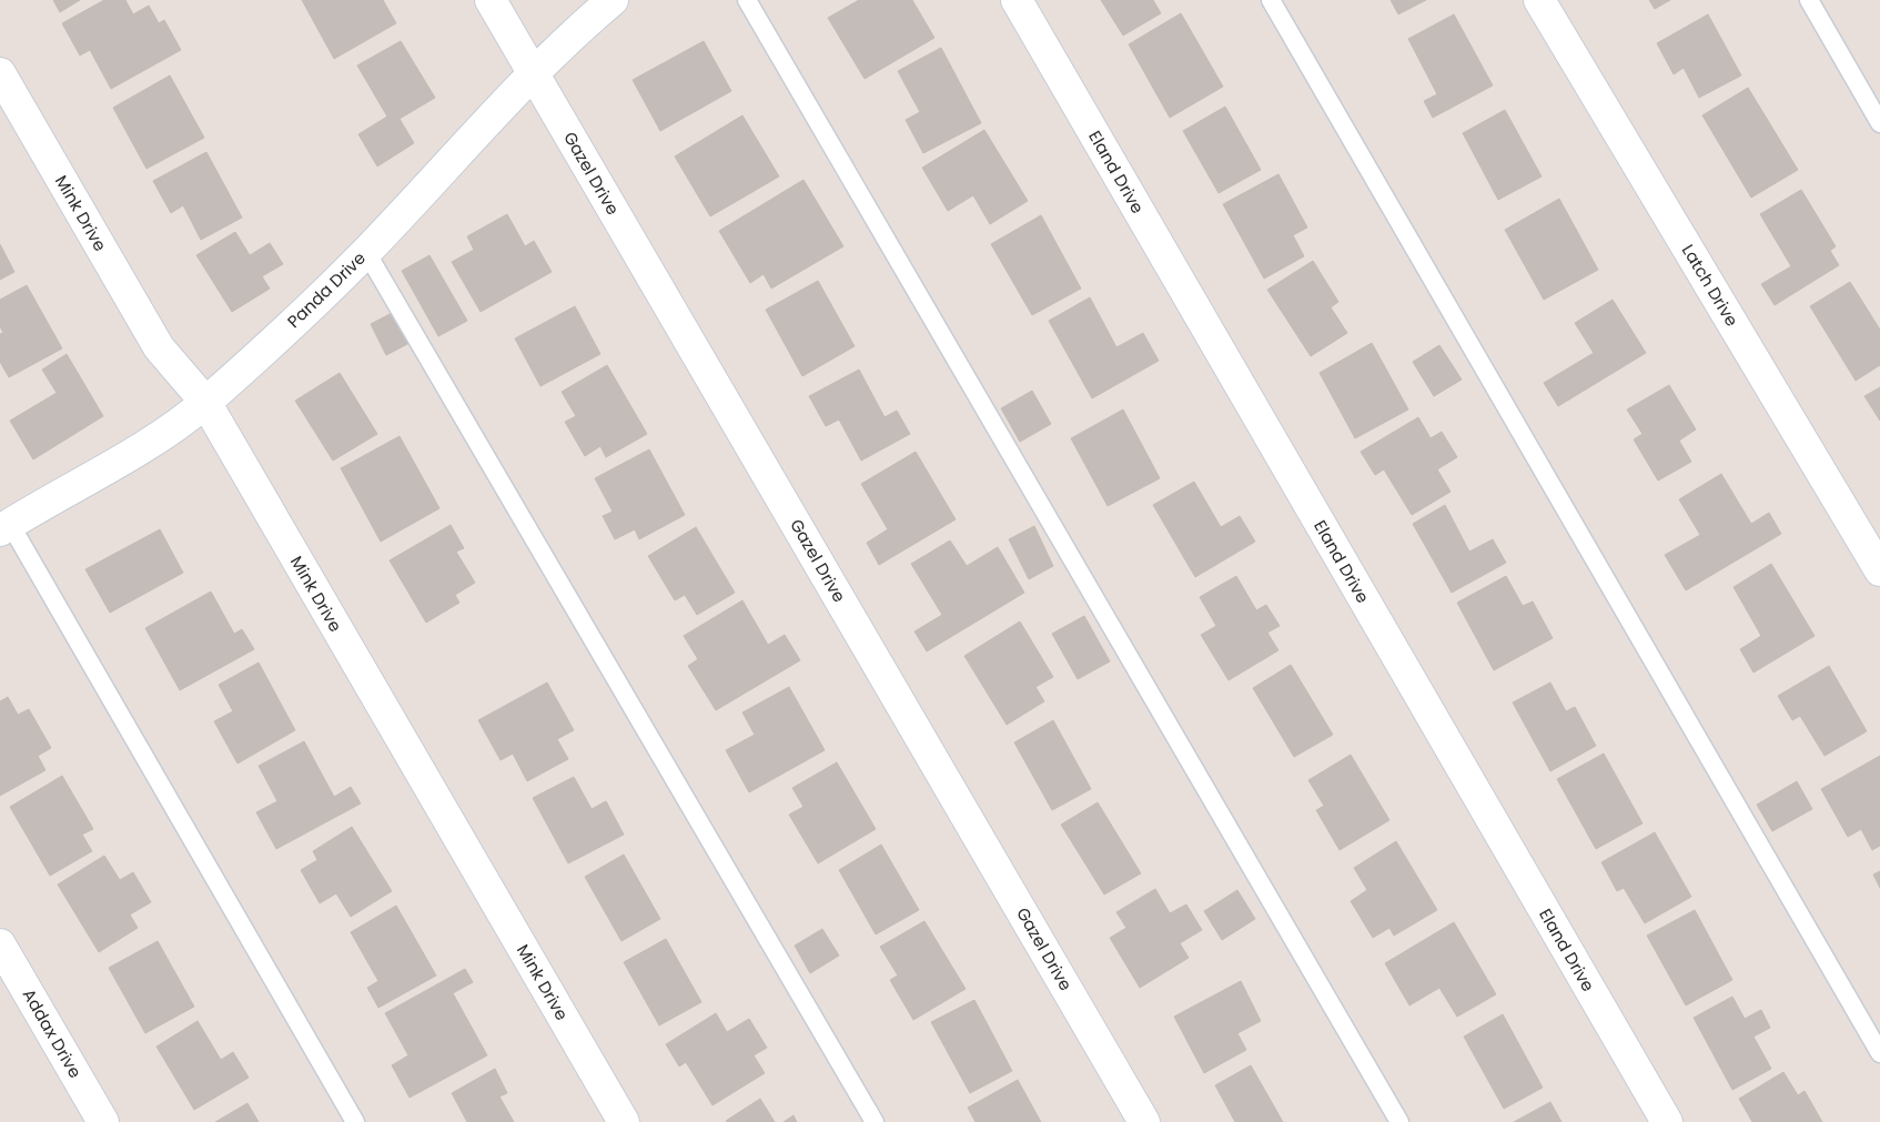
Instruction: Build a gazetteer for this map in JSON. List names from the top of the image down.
{
  "streets": {
    "street": [
      "Eland Drive",
      "Gazel Drive",
      "Mink Drive",
      "Latch Drive",
      "Panda Drive",
      "Addax Drive"
    ]
  },
  "crossings": [
    ["Gazel Drive", "Panda Drive"],
    ["Mink Drive", "Panda Drive"]
  ]
}
